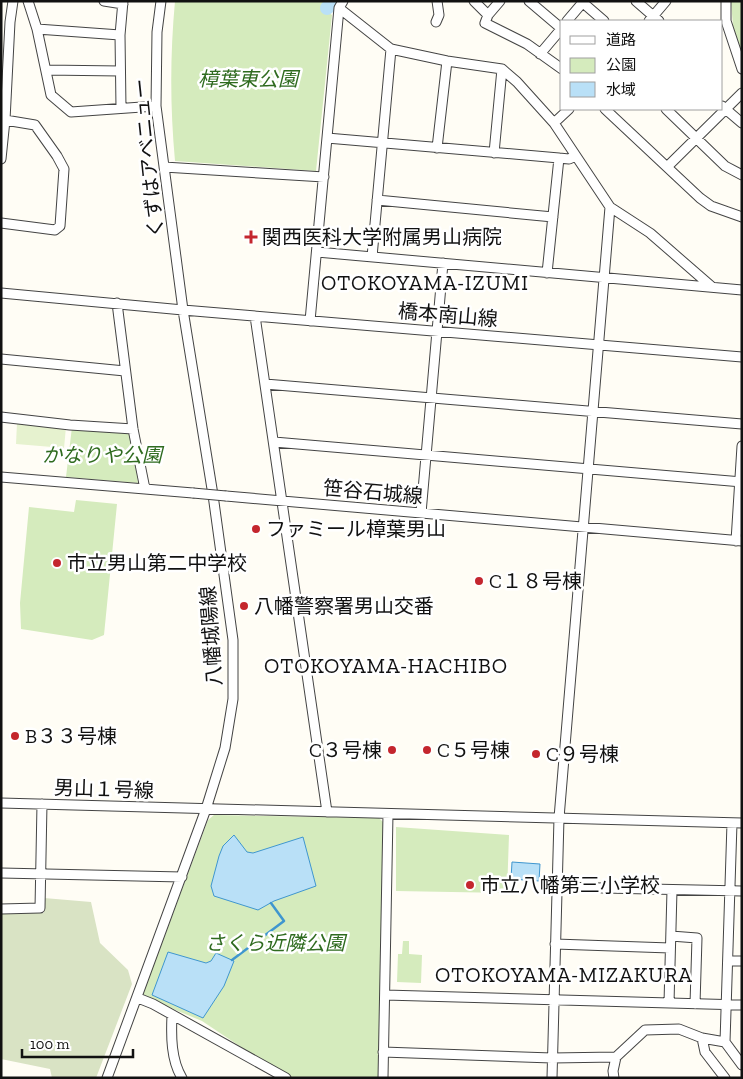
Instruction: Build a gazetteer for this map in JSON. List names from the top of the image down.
{
  "streets": {
    "street": [
      "くずはアベニュー",
      "橋本南山線",
      "笹谷石城線",
      "八幡城陽線",
      "男山１号線"
    ]
  },
  "crossings": [
    ["くずはアベニュー", "橋本南山線"],
    ["くずはアベニュー", "八幡城陽線"],
    ["橋本南山線", "八幡城陽線"],
    ["八幡城陽線", "男山１号線"]
  ],
  "districts": ["OTOKOYAMA-IZUMI", "OTOKOYAMA-HACHIBO", "OTOKOYAMA-MIZAKURA"],
  "parks": ["樟葉東公園", "かなりや公園", "さくら近隣公園"],
  "places": {
    "health": ["関西医科大学附属男山病院"],
    "other": [
      "ファミール樟葉男山",
      "市立男山第二中学校",
      "C１８号棟",
      "八幡警察署男山交番",
      "B３３号棟",
      "C３号棟",
      "C５号棟",
      "C９号棟",
      "市立八幡第三小学校"
    ]
  },
  "legend": ["道路", "公園", "水域"],
  "scale_bar": "100 m"
}
